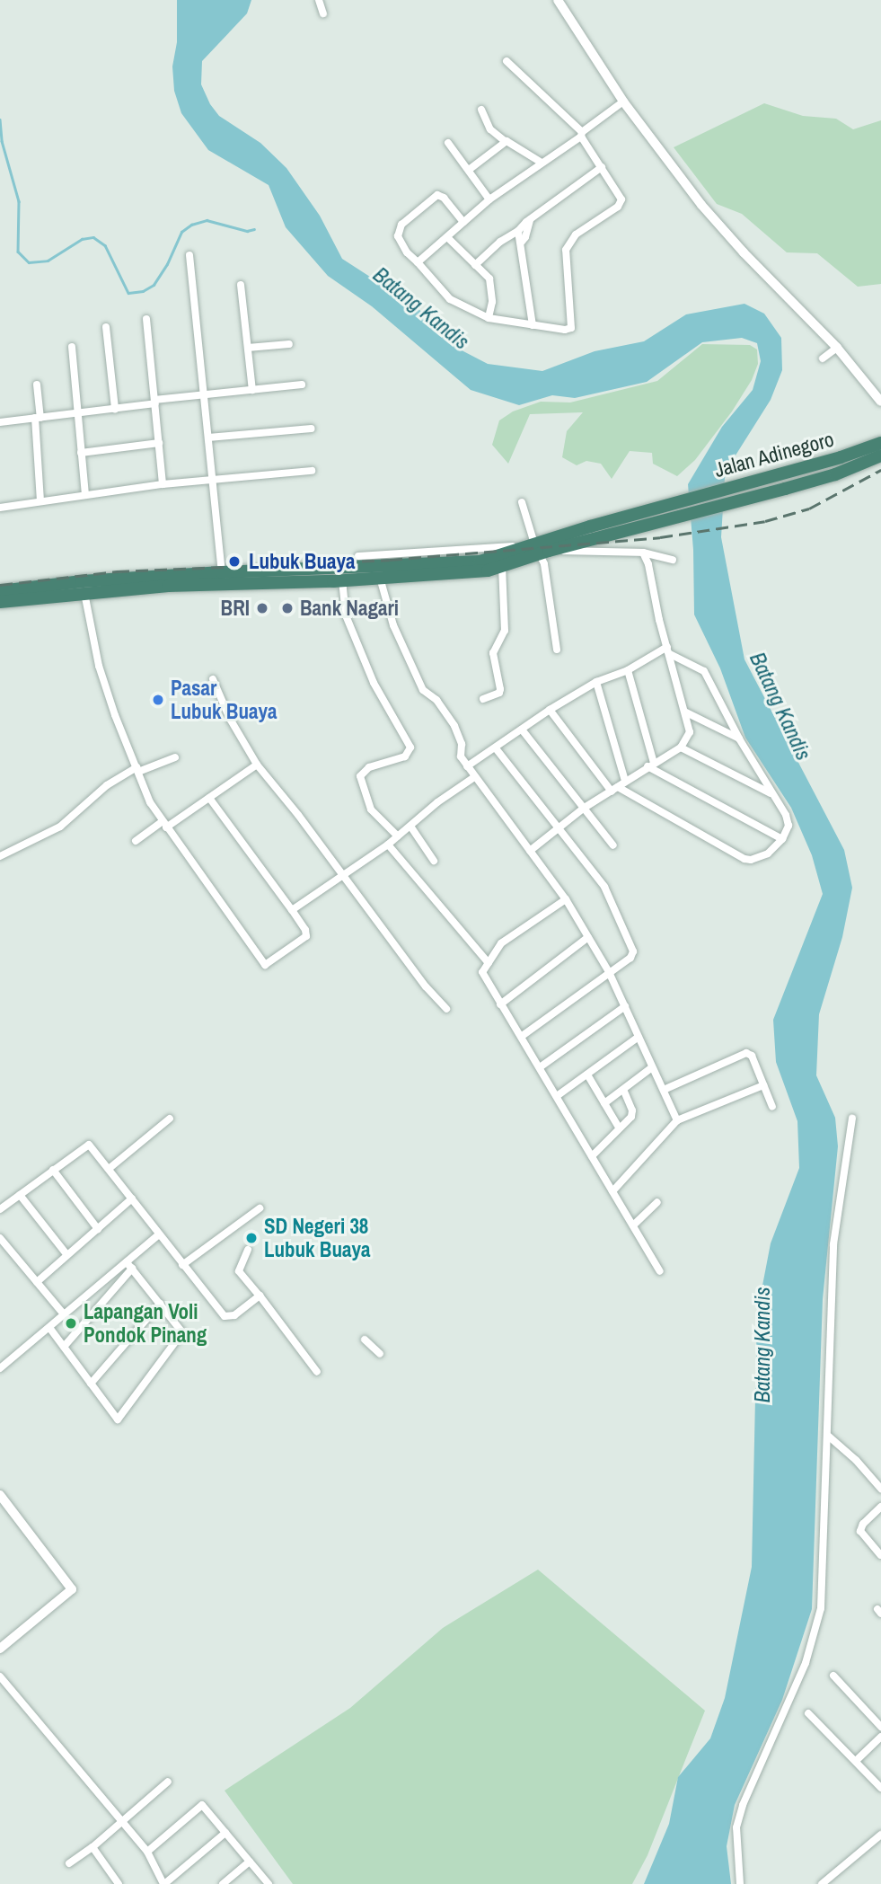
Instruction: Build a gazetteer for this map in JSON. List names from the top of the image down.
{
  "streets": {
    "highway": ["Jalan Adinegoro"]
  },
  "water": ["Batang Kandis"],
  "places": [
    "Lubuk Buaya",
    "BRI",
    "Bank Nagari",
    "Pasar Lubuk Buaya",
    "SD Negeri 38 Lubuk Buaya",
    "Lapangan Voli Pondok Pinang"
  ]
}
